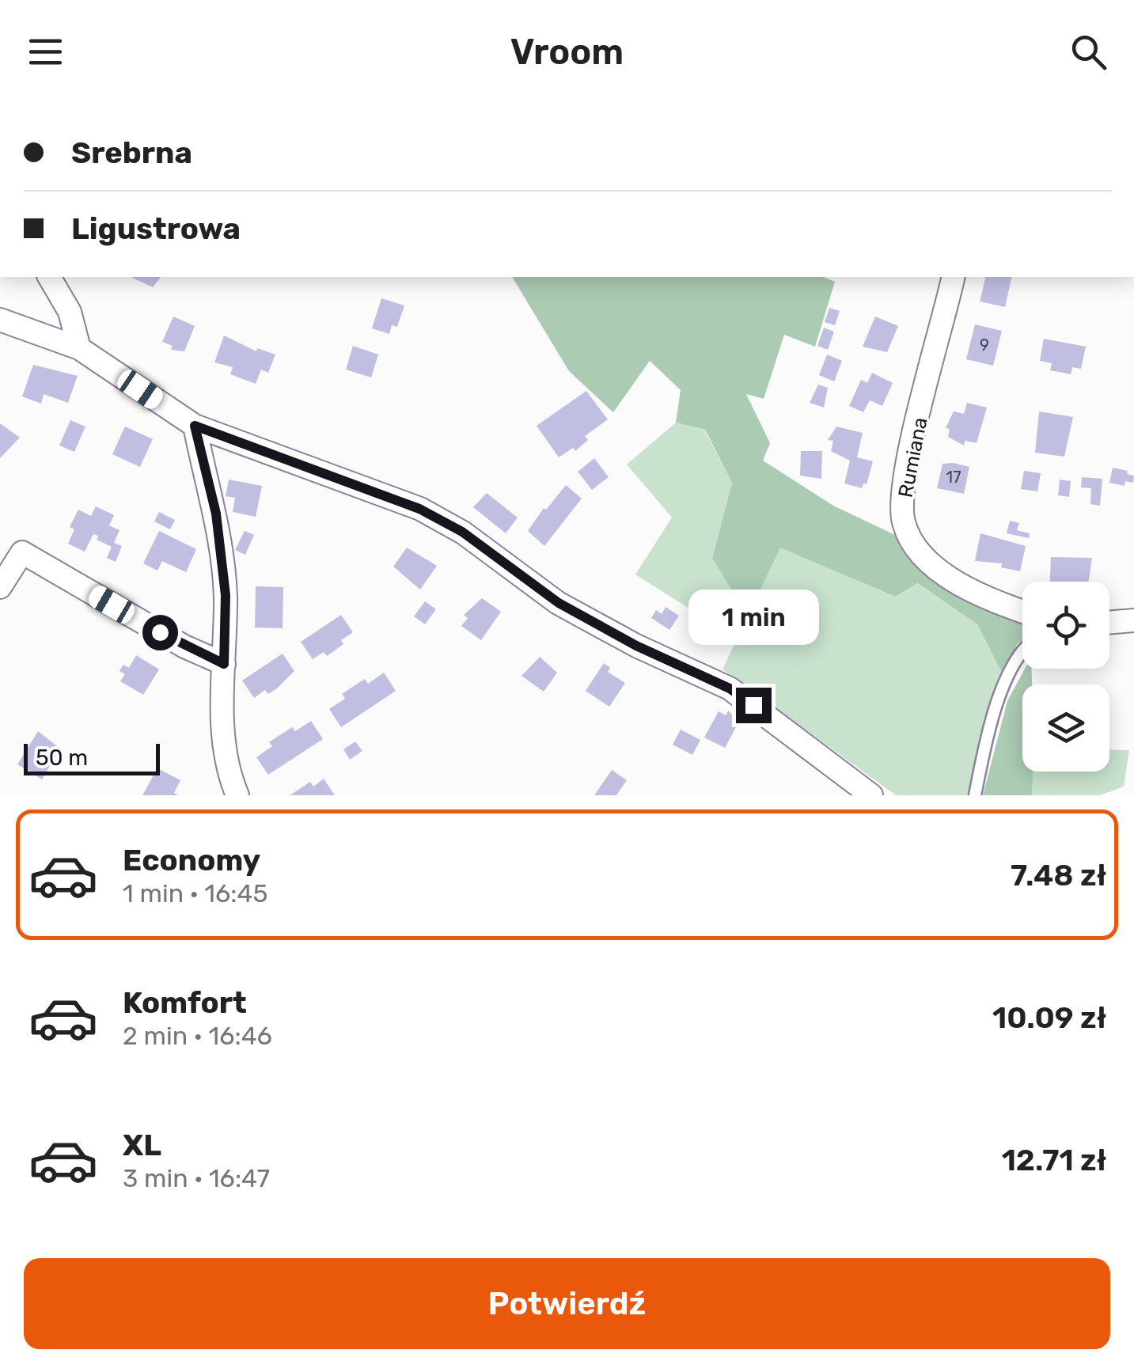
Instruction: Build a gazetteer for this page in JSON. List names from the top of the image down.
{
  "streets": {
    "street": ["Rumiana"]
  },
  "house_numbers": ["9", "17"],
  "scale_bar": "50 m",
  "page": {
    "header": "Vroom",
    "banner": ["Srebrna", "Ligustrowa"],
    "bubble": "1 min",
    "scale": "50 m",
    "list": [
      {
        "name": "Economy",
        "note": "1 min · 16:45",
        "value": "7.48 zł"
      },
      {
        "name": "Komfort",
        "note": "2 min · 16:46",
        "value": "10.09 zł"
      },
      {
        "name": "XL",
        "note": "3 min · 16:47",
        "value": "12.71 zł"
      }
    ],
    "buttons": "Potwierdź"
  }
}
